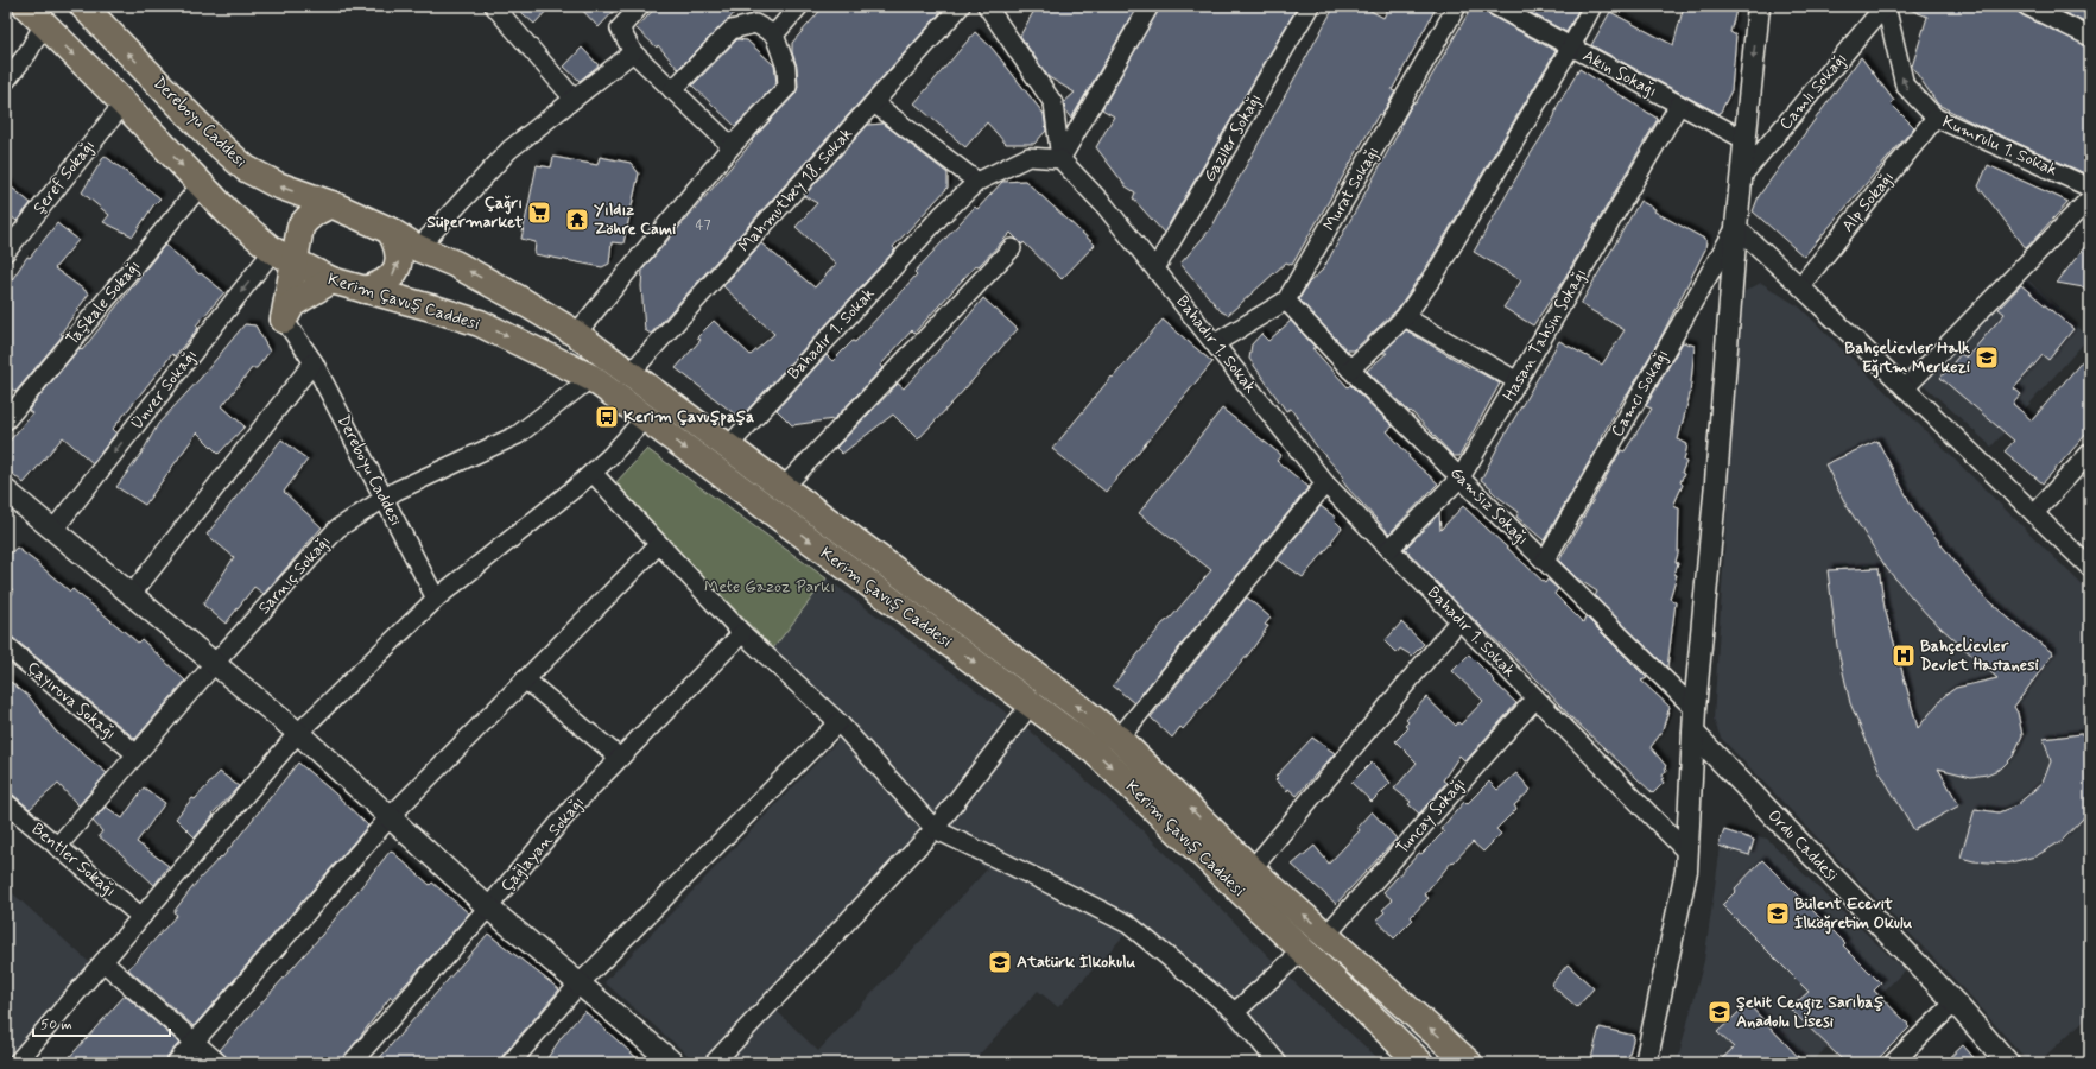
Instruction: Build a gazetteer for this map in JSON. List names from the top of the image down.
{
  "streets": {
    "main road": ["Dereboyu Caddesi", "Kerim Çavuş Caddesi"],
    "street": [
      "Akın Sokağı",
      "Camlı Sokağı",
      "Gaziler Sokağı",
      "Kumrulu 1. Sokak",
      "Şeref Sokağı",
      "Murat Sokağı",
      "Mahmutbey 18. Sokak",
      "Alp Sokağı",
      "Taşkale Sokağı",
      "Bahadır 1. Sokak",
      "Hasan Tahsin Sokağı",
      "Ünver Sokağı",
      "Camcı Sokağı",
      "Gamsız Sokağı",
      "Sarnıç Sokağı",
      "Çayırova Sokağı",
      "Tuncay Sokağı",
      "Çağlayan Sokağı",
      "Ordu Caddesi",
      "Bentler Sokağı"
    ]
  },
  "crossings": [
    ["Akın Sokağı", "Hasan Tahsin Sokağı"],
    ["Dereboyu Caddesi", "Kerim Çavuş Caddesi"],
    ["Dereboyu Caddesi", "Ünver Sokağı"],
    ["Dereboyu Caddesi", "Sarnıç Sokağı"],
    ["Gaziler Sokağı", "Bahadır 1. Sokak"],
    ["Kumrulu 1. Sokak", "Alp Sokağı"],
    ["Murat Sokağı", "Bahadır 1. Sokak"],
    ["Murat Sokağı", "Gamsız Sokağı"],
    ["Mahmutbey 18. Sokak", "Kerim Çavuş Caddesi"],
    ["Kerim Çavuş Caddesi", "Bahadır 1. Sokak"],
    ["Kerim Çavuş Caddesi", "Ünver Sokağı"],
    ["Kerim Çavuş Caddesi", "Sarnıç Sokağı"],
    ["Kerim Çavuş Caddesi", "Tuncay Sokağı"],
    ["Bahadır 1. Sokak", "Hasan Tahsin Sokağı"],
    ["Bahadır 1. Sokak", "Tuncay Sokağı"],
    ["Hasan Tahsin Sokağı", "Gamsız Sokağı"],
    ["Camcı Sokağı", "Gamsız Sokağı"],
    ["Sarnıç Sokağı", "Çayırova Sokağı"],
    ["Sarnıç Sokağı", "Bentler Sokağı"]
  ],
  "parks": ["Mete Gazoz Parkı"],
  "places": {
    "supermarket": ["Çağrı Süpermarket"],
    "temple": ["Yıldız Zöhre Cami"],
    "school or university": [
      "Bahçelievler Halk Eğitm Merkezi",
      "Bülent Ecevit İlköğretim Okulu",
      "Atatürk İlkokulu",
      "Şehit Cengiz Sarıbaş Anadolu Lisesi"
    ],
    "bus stop": ["Kerim Çavuşpaşa"],
    "hospital": ["Bahçelievler Devlet Hastanesi"]
  },
  "house_numbers": ["47"],
  "scale_bar": "50 m"
}
